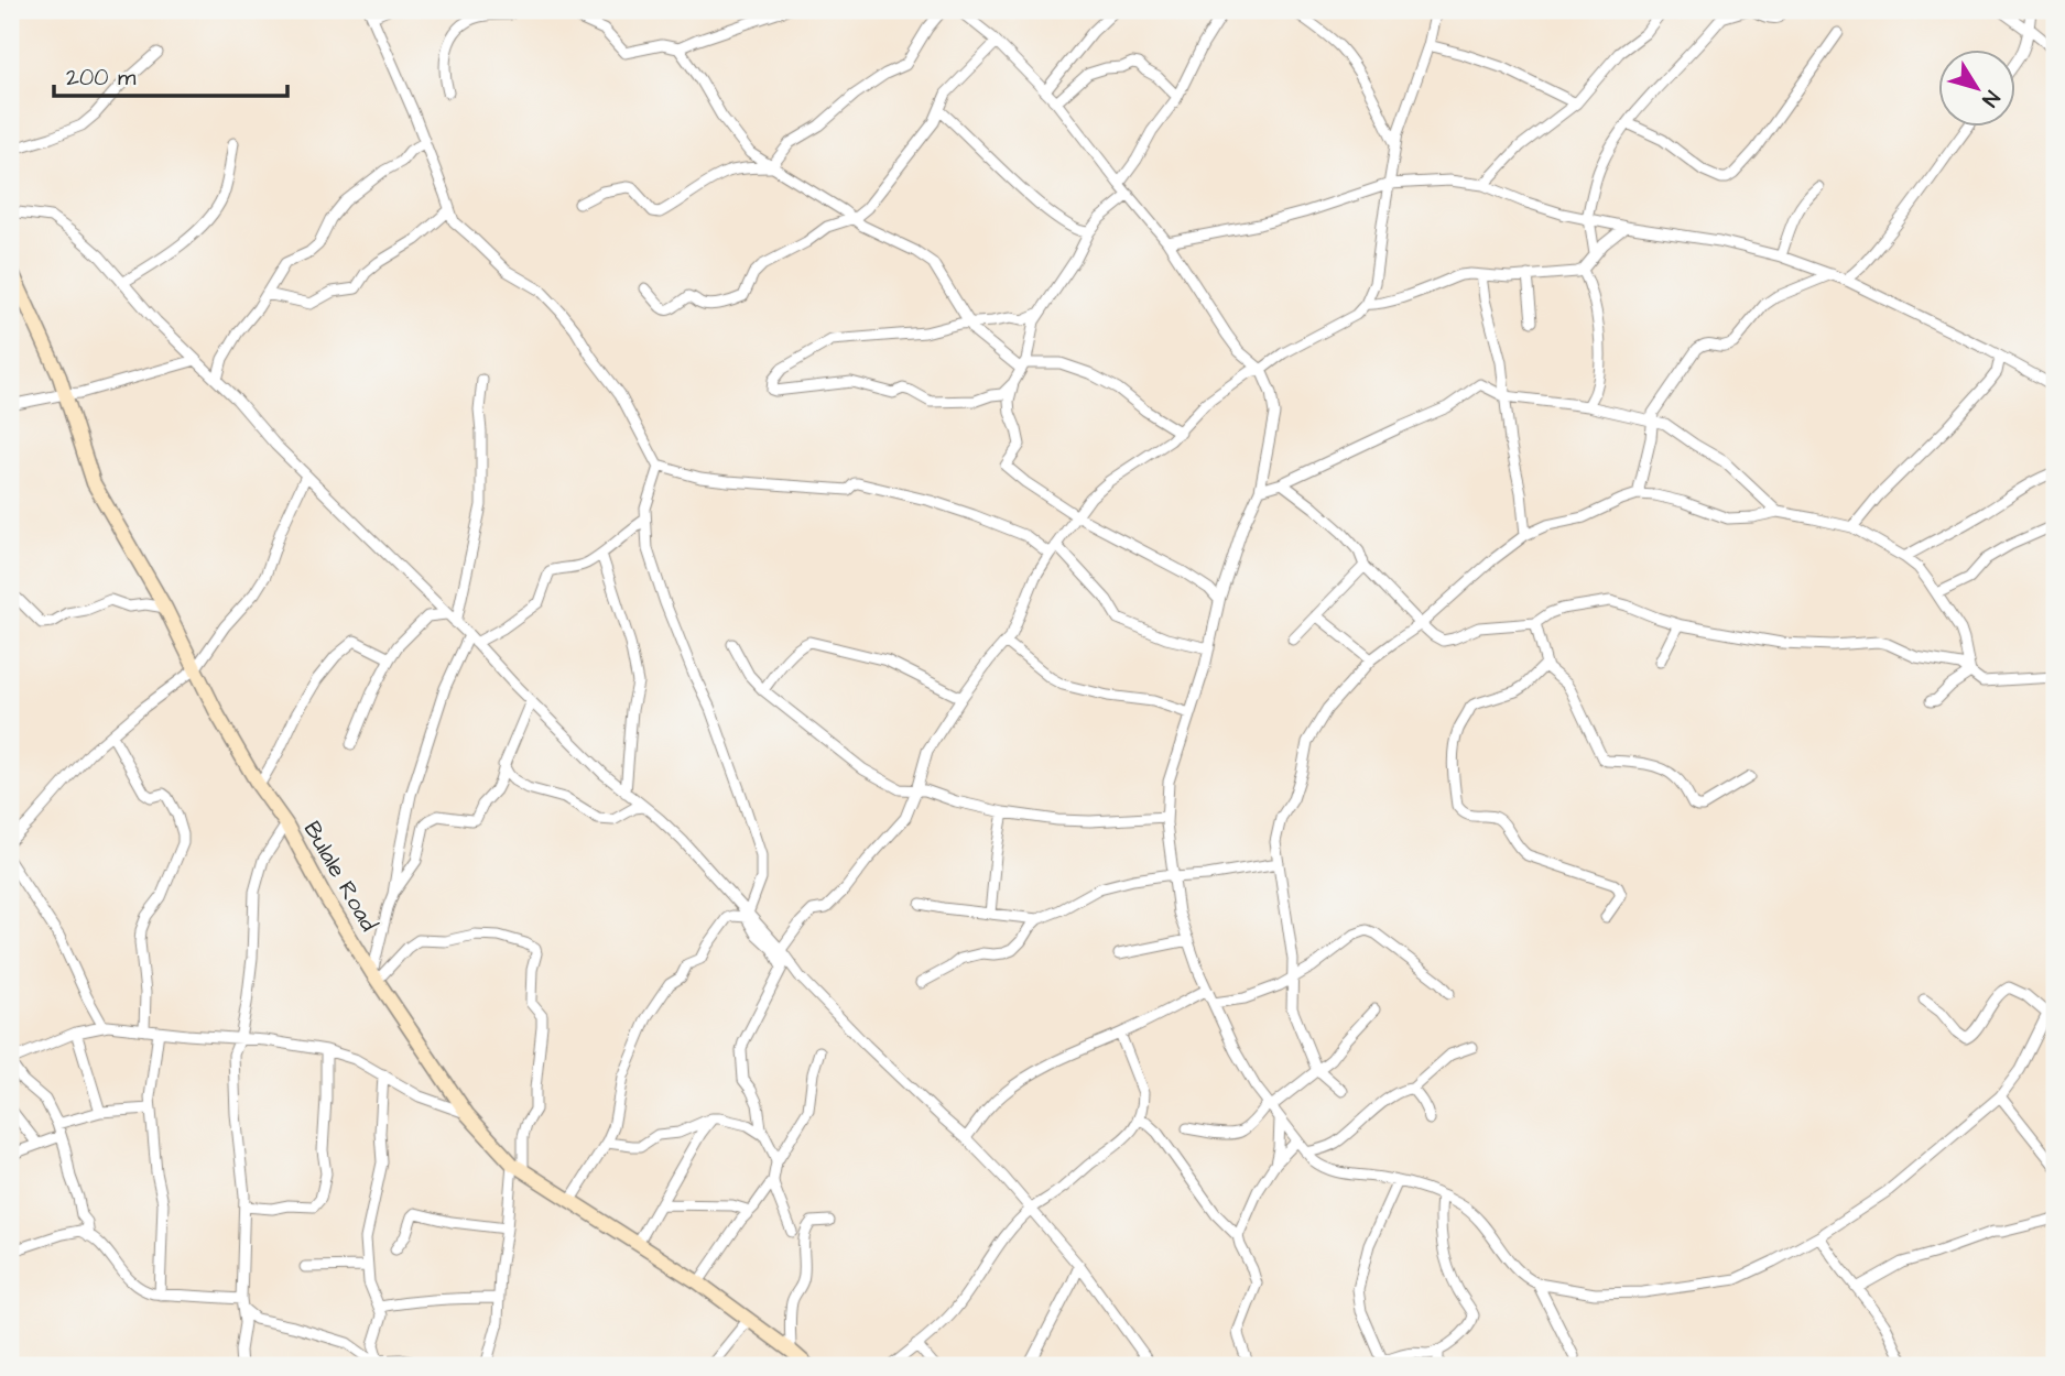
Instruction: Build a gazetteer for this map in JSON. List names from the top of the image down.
{
  "streets": {
    "street": ["Bulale Road"]
  },
  "scale_bar": "200 m",
  "north": "bottom right"
}
